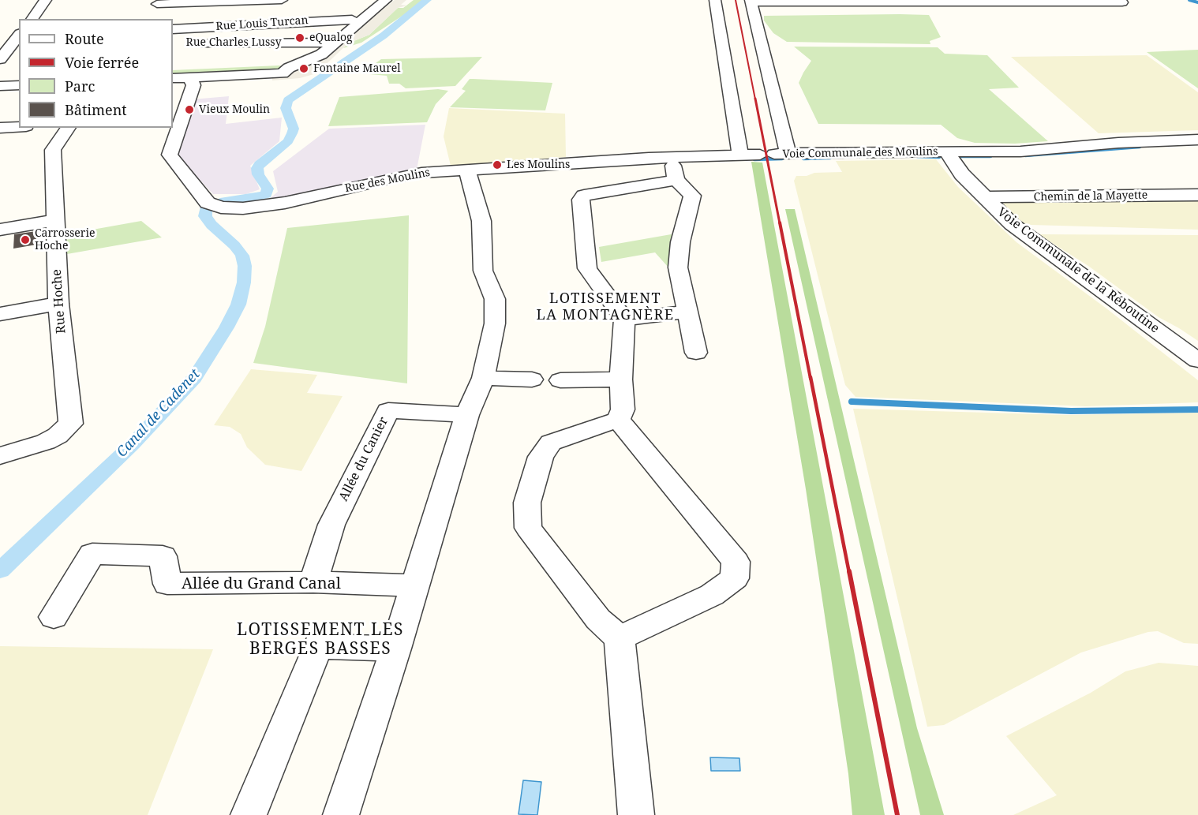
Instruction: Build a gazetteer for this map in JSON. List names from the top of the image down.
{
  "streets": {
    "street": [
      "Rue Louis Turcan",
      "Rue Charles Lussy",
      "Voie Communale des Moulins",
      "Rue des Moulins",
      "Chemin de la Mayette",
      "Voie Communale de la Réboutine",
      "Rue Hoche",
      "Allée du Canier",
      "Allée du Grand Canal"
    ]
  },
  "crossings": [
    ["Voie Communale des Moulins", "Rue des Moulins"],
    ["Voie Communale des Moulins", "Voie Communale de la Réboutine"],
    ["Chemin de la Mayette", "Voie Communale de la Réboutine"],
    ["Allée du Canier", "Allée du Grand Canal"]
  ],
  "districts": ["LOTISSEMENT LA MONTAGNÈRE", "LOTISSEMENT LES BERGES BASSES"],
  "water": ["Canal de Cadenet"],
  "places": [
    "eQualog",
    "Fontaine Maurel",
    "Vieux Moulin",
    "Les Moulins",
    "Carrosserie Hoche"
  ],
  "legend": [
    "Route",
    "Voie ferrée",
    "Parc",
    "Bâtiment"
  ]
}
